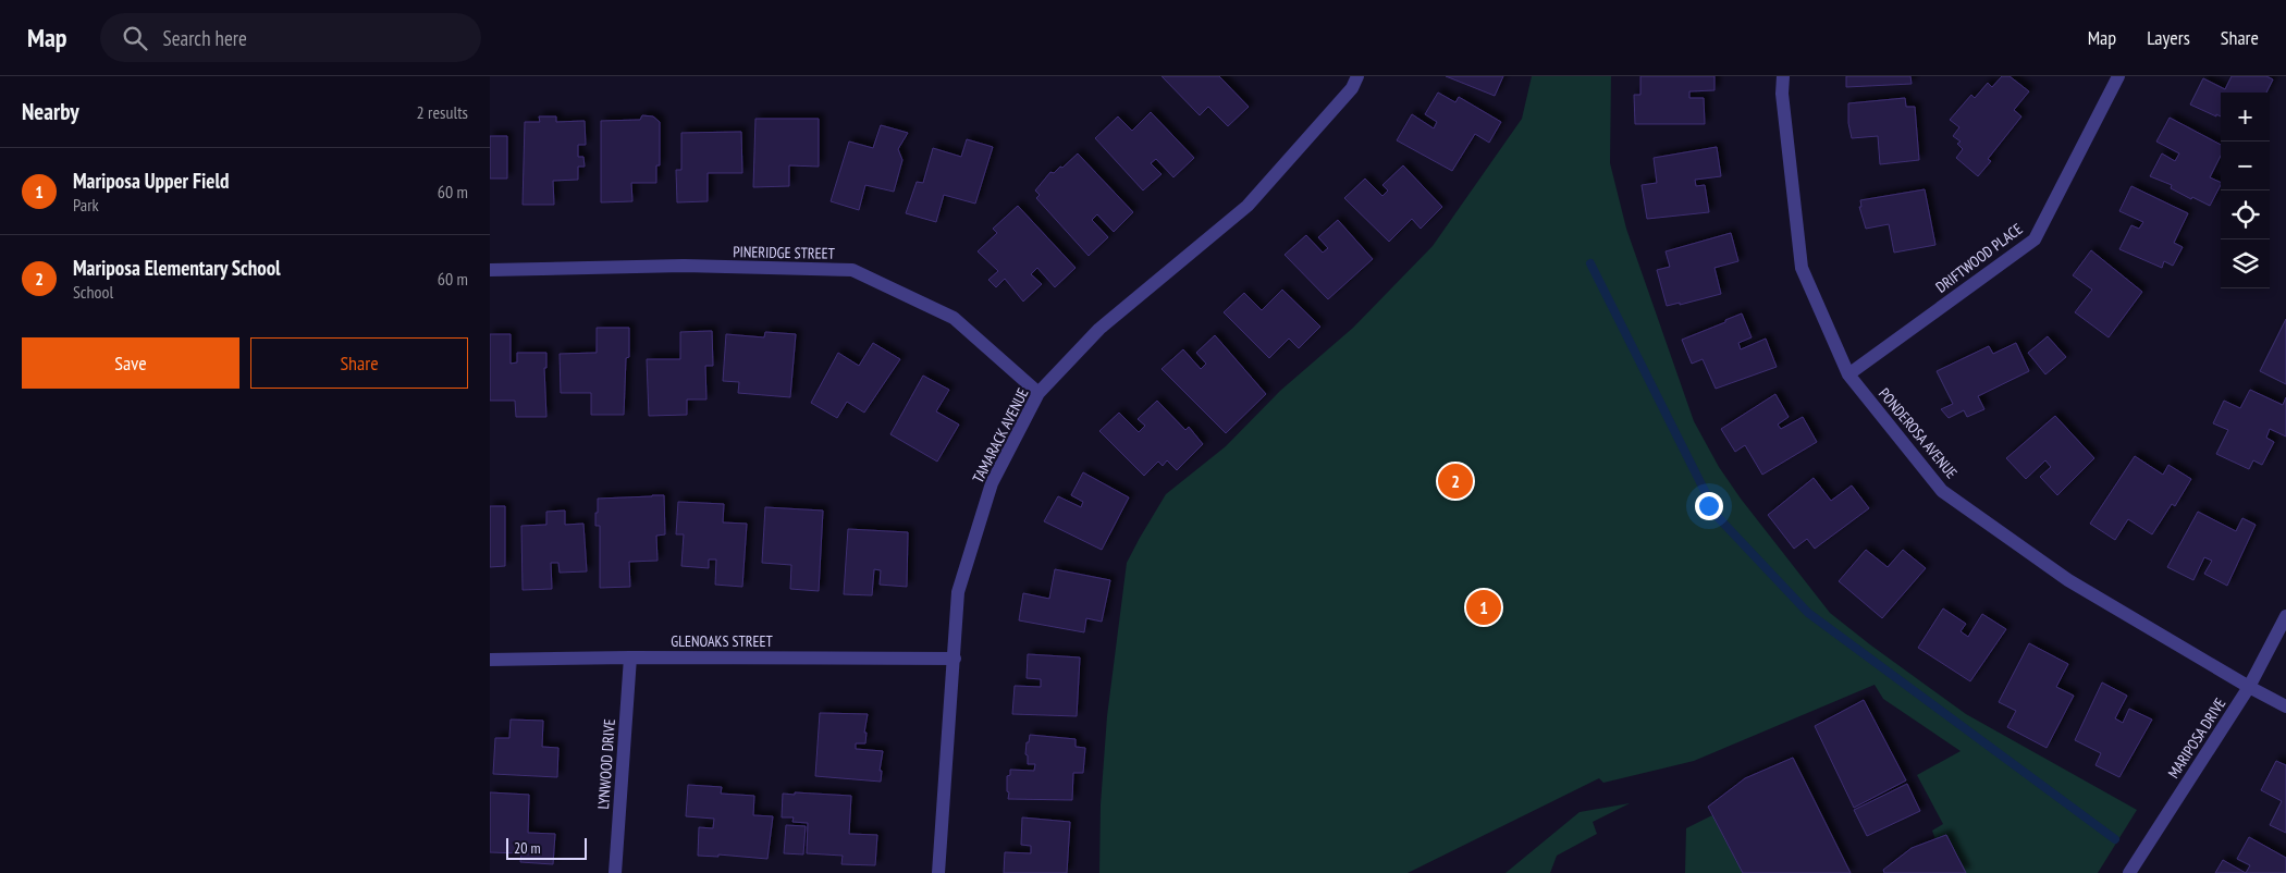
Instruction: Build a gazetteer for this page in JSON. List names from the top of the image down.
{
  "streets": {
    "street": [
      "PINERIDGE STREET",
      "DRIFTWOOD PLACE",
      "PONDEROSA AVENUE",
      "TAMARACK AVENUE",
      "GLENOAKS STREET",
      "MARIPOSA DRIVE",
      "LYNWOOD DRIVE"
    ]
  },
  "crossings": [
    ["PINERIDGE STREET", "TAMARACK AVENUE"],
    ["DRIFTWOOD PLACE", "PONDEROSA AVENUE"],
    ["PONDEROSA AVENUE", "MARIPOSA DRIVE"],
    ["TAMARACK AVENUE", "GLENOAKS STREET"],
    ["GLENOAKS STREET", "LYNWOOD DRIVE"]
  ],
  "scale_bar": "20 m",
  "page": {
    "header": "Map",
    "search": "Search here",
    "nav": ["Map", "Layers", "Share"],
    "heading": ["Nearby", "2 results"],
    "map_buttons": ["+", "−"],
    "list": [
      {
        "mark": "1",
        "name": "Mariposa Upper Field",
        "note": "Park",
        "value": "60 m"
      },
      {
        "mark": "2",
        "name": "Mariposa Elementary School",
        "note": "School",
        "value": "60 m"
      }
    ],
    "buttons": ["Save", "Share"],
    "pins": ["2", "1"],
    "scale": "20 m"
  }
}
